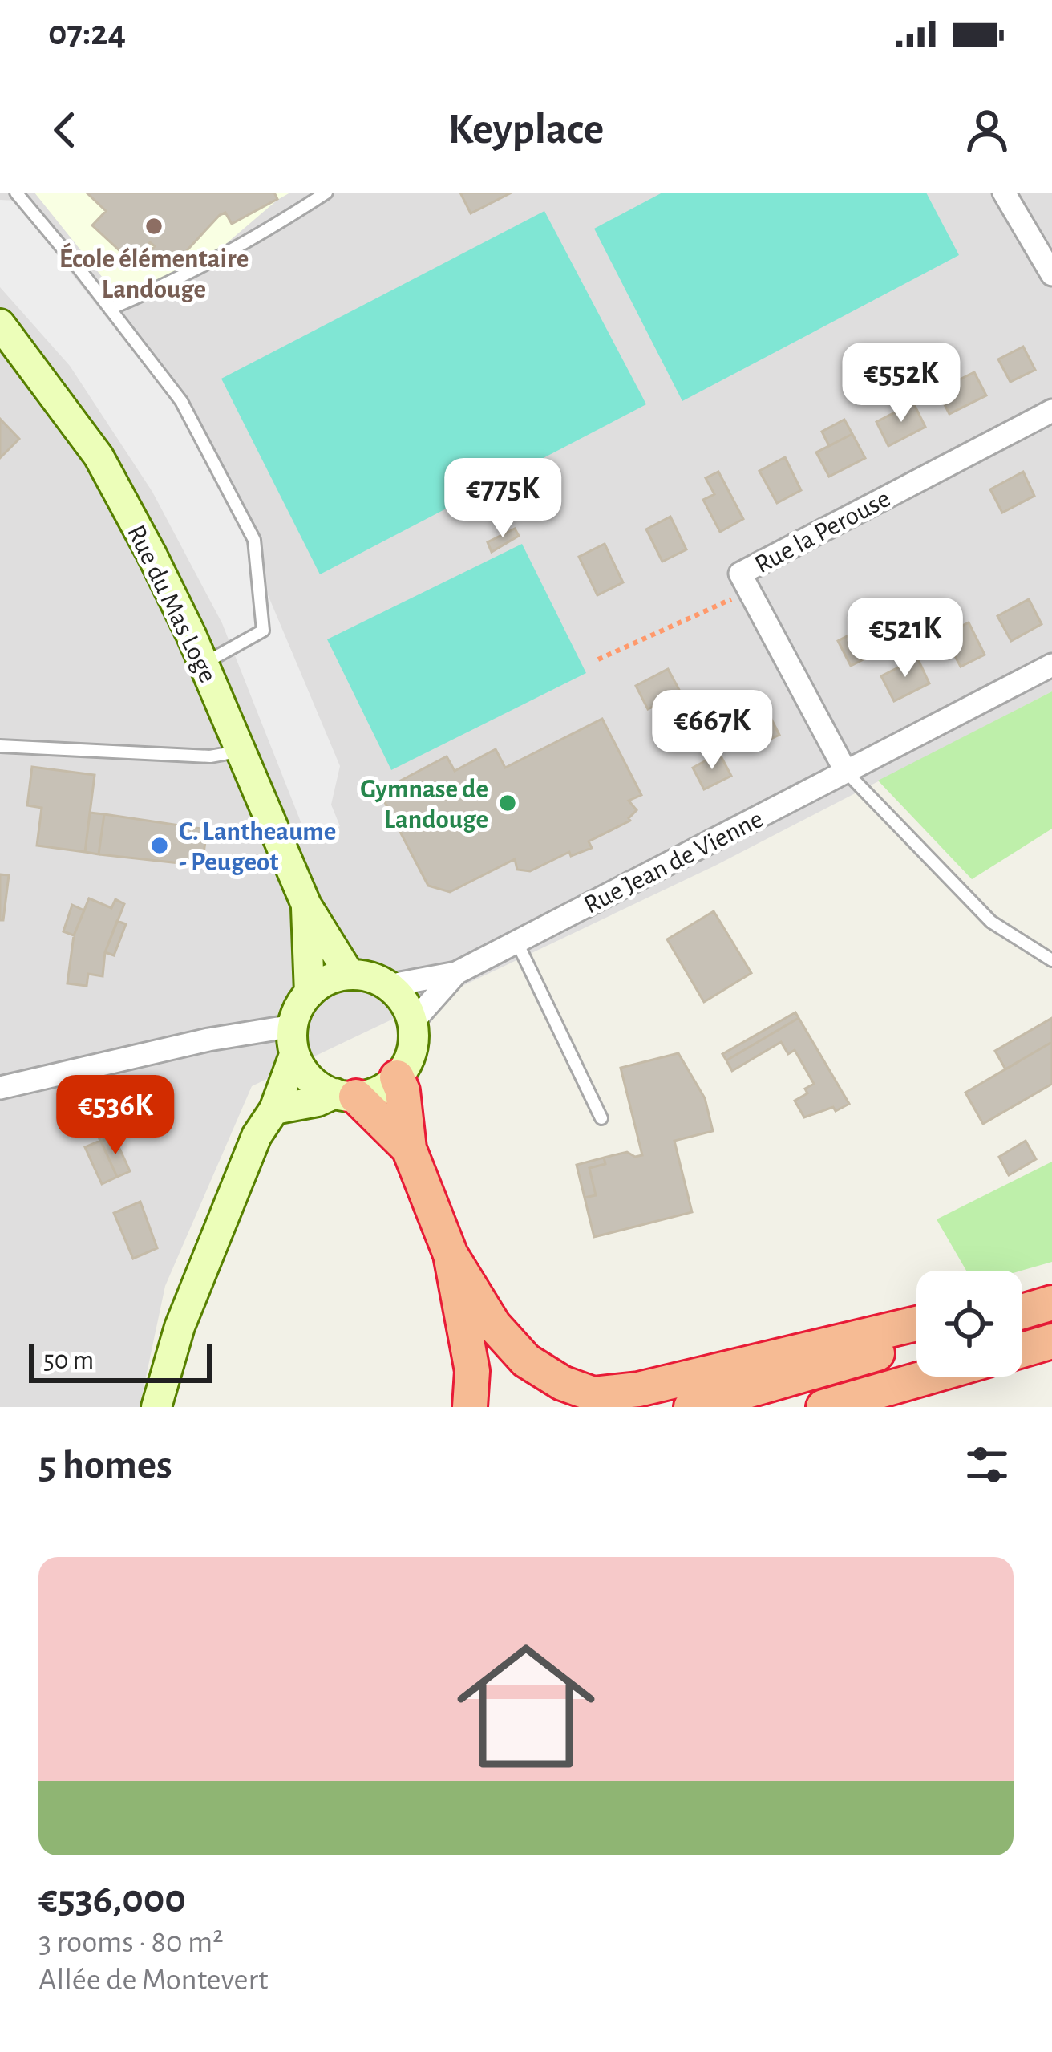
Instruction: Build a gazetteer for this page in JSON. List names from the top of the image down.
{
  "streets": {
    "main road": ["Rue du Mas Loge"],
    "street": ["Rue la Perouse", "Rue Jean de Vienne"]
  },
  "crossings": [
    ["Rue la Perouse", "Rue Jean de Vienne"],
    ["Rue du Mas Loge", "Rue Jean de Vienne"]
  ],
  "places": ["École élémentaire Landouge", "Gymnase de Landouge", "C. Lantheaume - Peugeot"],
  "scale_bar": "50 m",
  "page": {
    "status": "07:24",
    "header": "Keyplace",
    "price": [
      "€552K",
      "€775K",
      "€521K",
      "€667K",
      "€536K"
    ],
    "scale": "50 m",
    "heading": "5 homes",
    "list": [
      {
        "name": "€536,000",
        "note": "3 rooms · 80 m² · Allée de Montevert"
      }
    ]
  }
}
